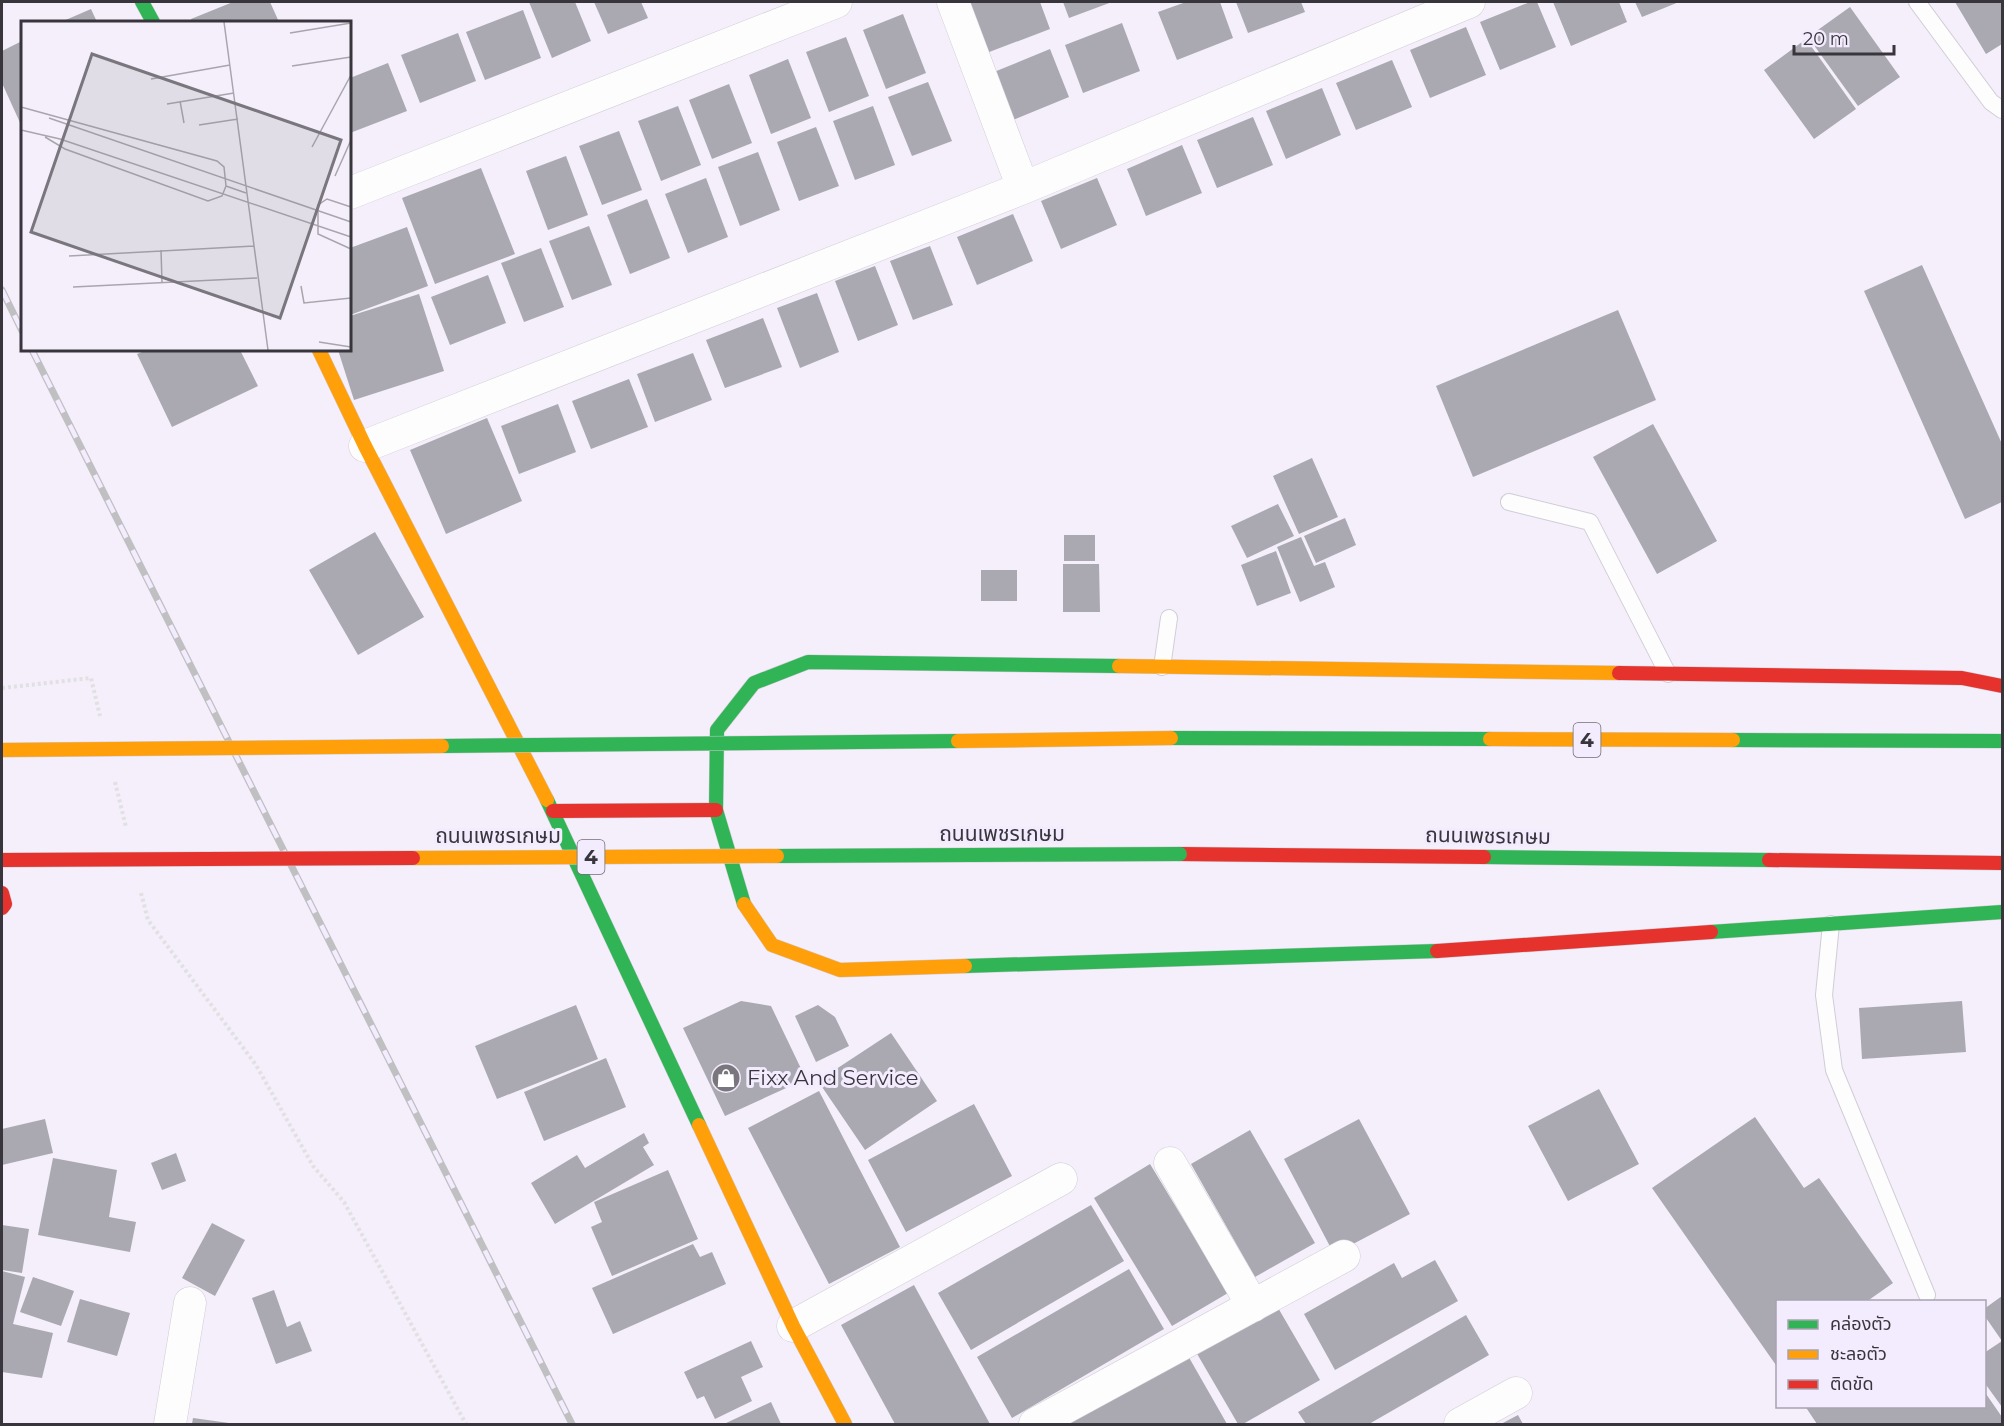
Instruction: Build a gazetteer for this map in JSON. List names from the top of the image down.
{
  "streets": {
    "main road": ["4", "ถนนเพชรเกษม"]
  },
  "places": {
    "shop": ["Fixx And Service"]
  },
  "legend": ["คล่องตัว", "ชะลอตัว", "ติดขัด"],
  "scale_bar": "20 m"
}
